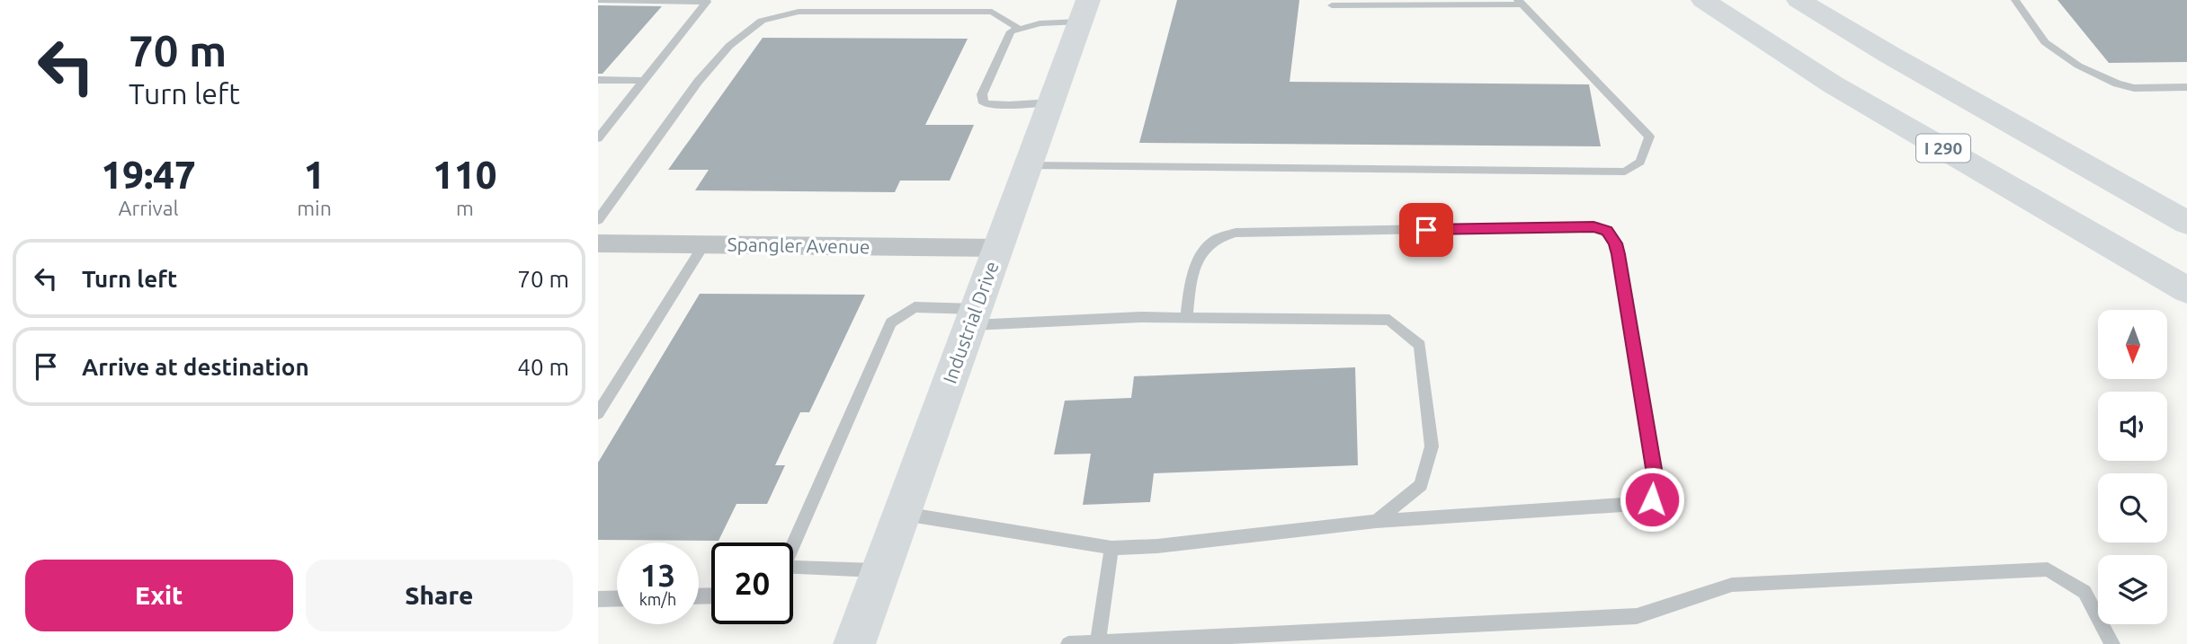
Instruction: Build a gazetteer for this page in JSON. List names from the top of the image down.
{
  "streets": {
    "main road": ["I 290", "Industrial Drive"],
    "street": ["Spangler Avenue"]
  },
  "crossings": [
    ["Spangler Avenue", "Industrial Drive"]
  ],
  "north": "bottom",
  "page": {
    "turn": ["70 m", "Turn left"],
    "eta": [
      "19:47",
      "Arrival",
      "1",
      "min",
      "110",
      "m"
    ],
    "list": [
      {
        "name": "Turn left",
        "value": "70 m"
      },
      {
        "name": "Arrive at destination",
        "value": "40 m"
      }
    ],
    "speed": "13 km/h",
    "limit": "20",
    "buttons": ["Exit", "Share"]
  }
}
